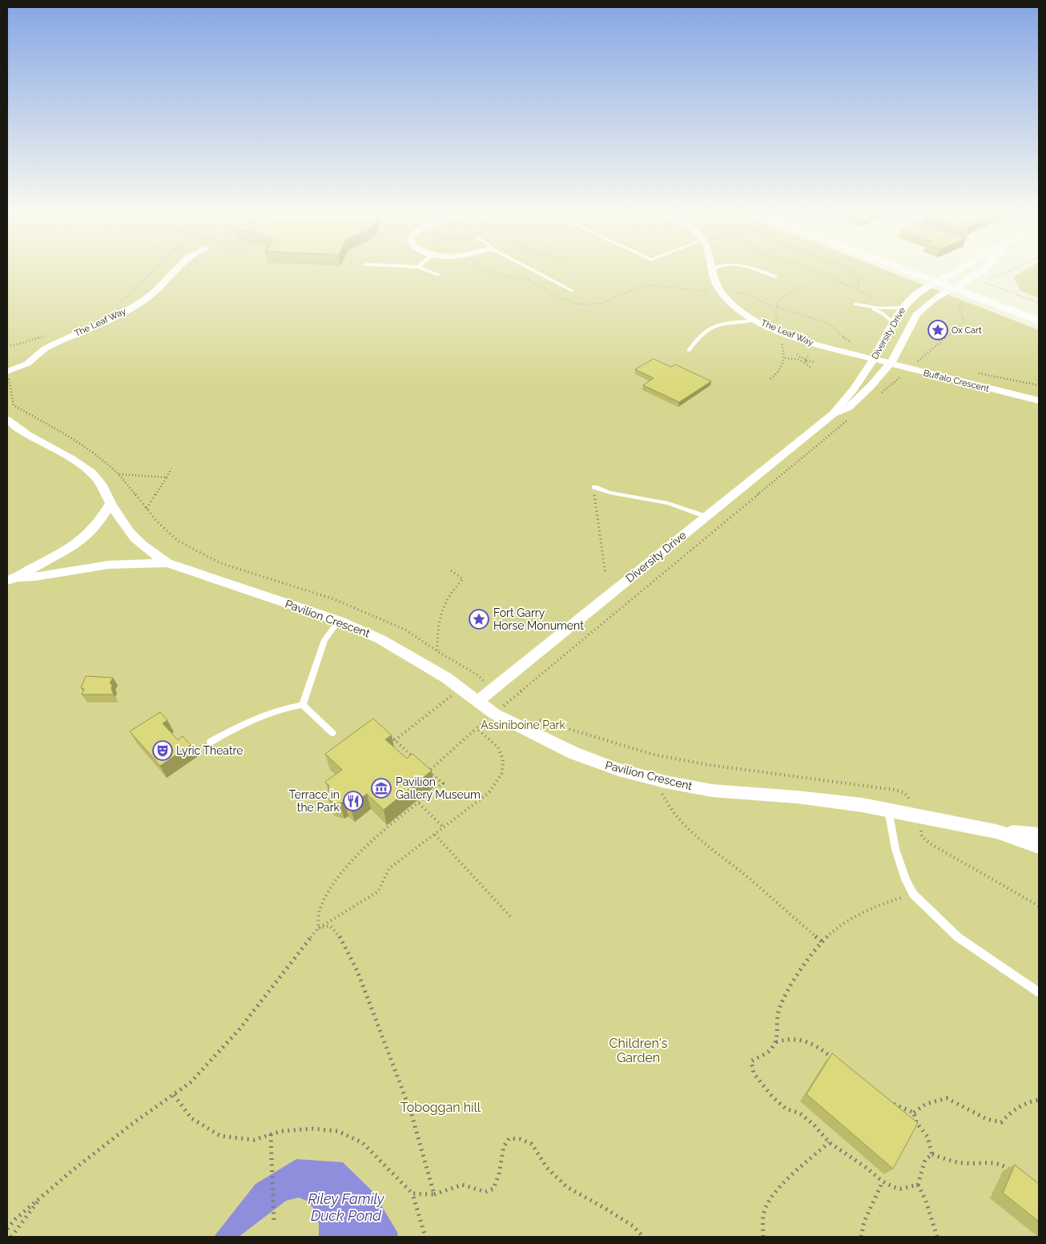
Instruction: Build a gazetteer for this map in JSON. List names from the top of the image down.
{
  "streets": {
    "street": [
      "The Leaf Way",
      "Diversity Drive",
      "Buffalo Crescent",
      "Pavilion Crescent"
    ]
  },
  "crossings": [
    ["The Leaf Way", "Diversity Drive"],
    ["The Leaf Way", "Buffalo Crescent"],
    ["Diversity Drive", "Buffalo Crescent"],
    ["Diversity Drive", "Pavilion Crescent"]
  ],
  "water": ["Riley Family Duck Pond"],
  "parks": ["Assiniboine Park", "Children's Garden", "Toboggan hill"],
  "places": {
    "place": ["Ox Cart", "Fort Garry Horse Monument"],
    "theatre": ["Lyric Theatre"],
    "museum": ["Pavilion Gallery Museum"],
    "restaurant": ["Terrace in the Park"]
  }
}
